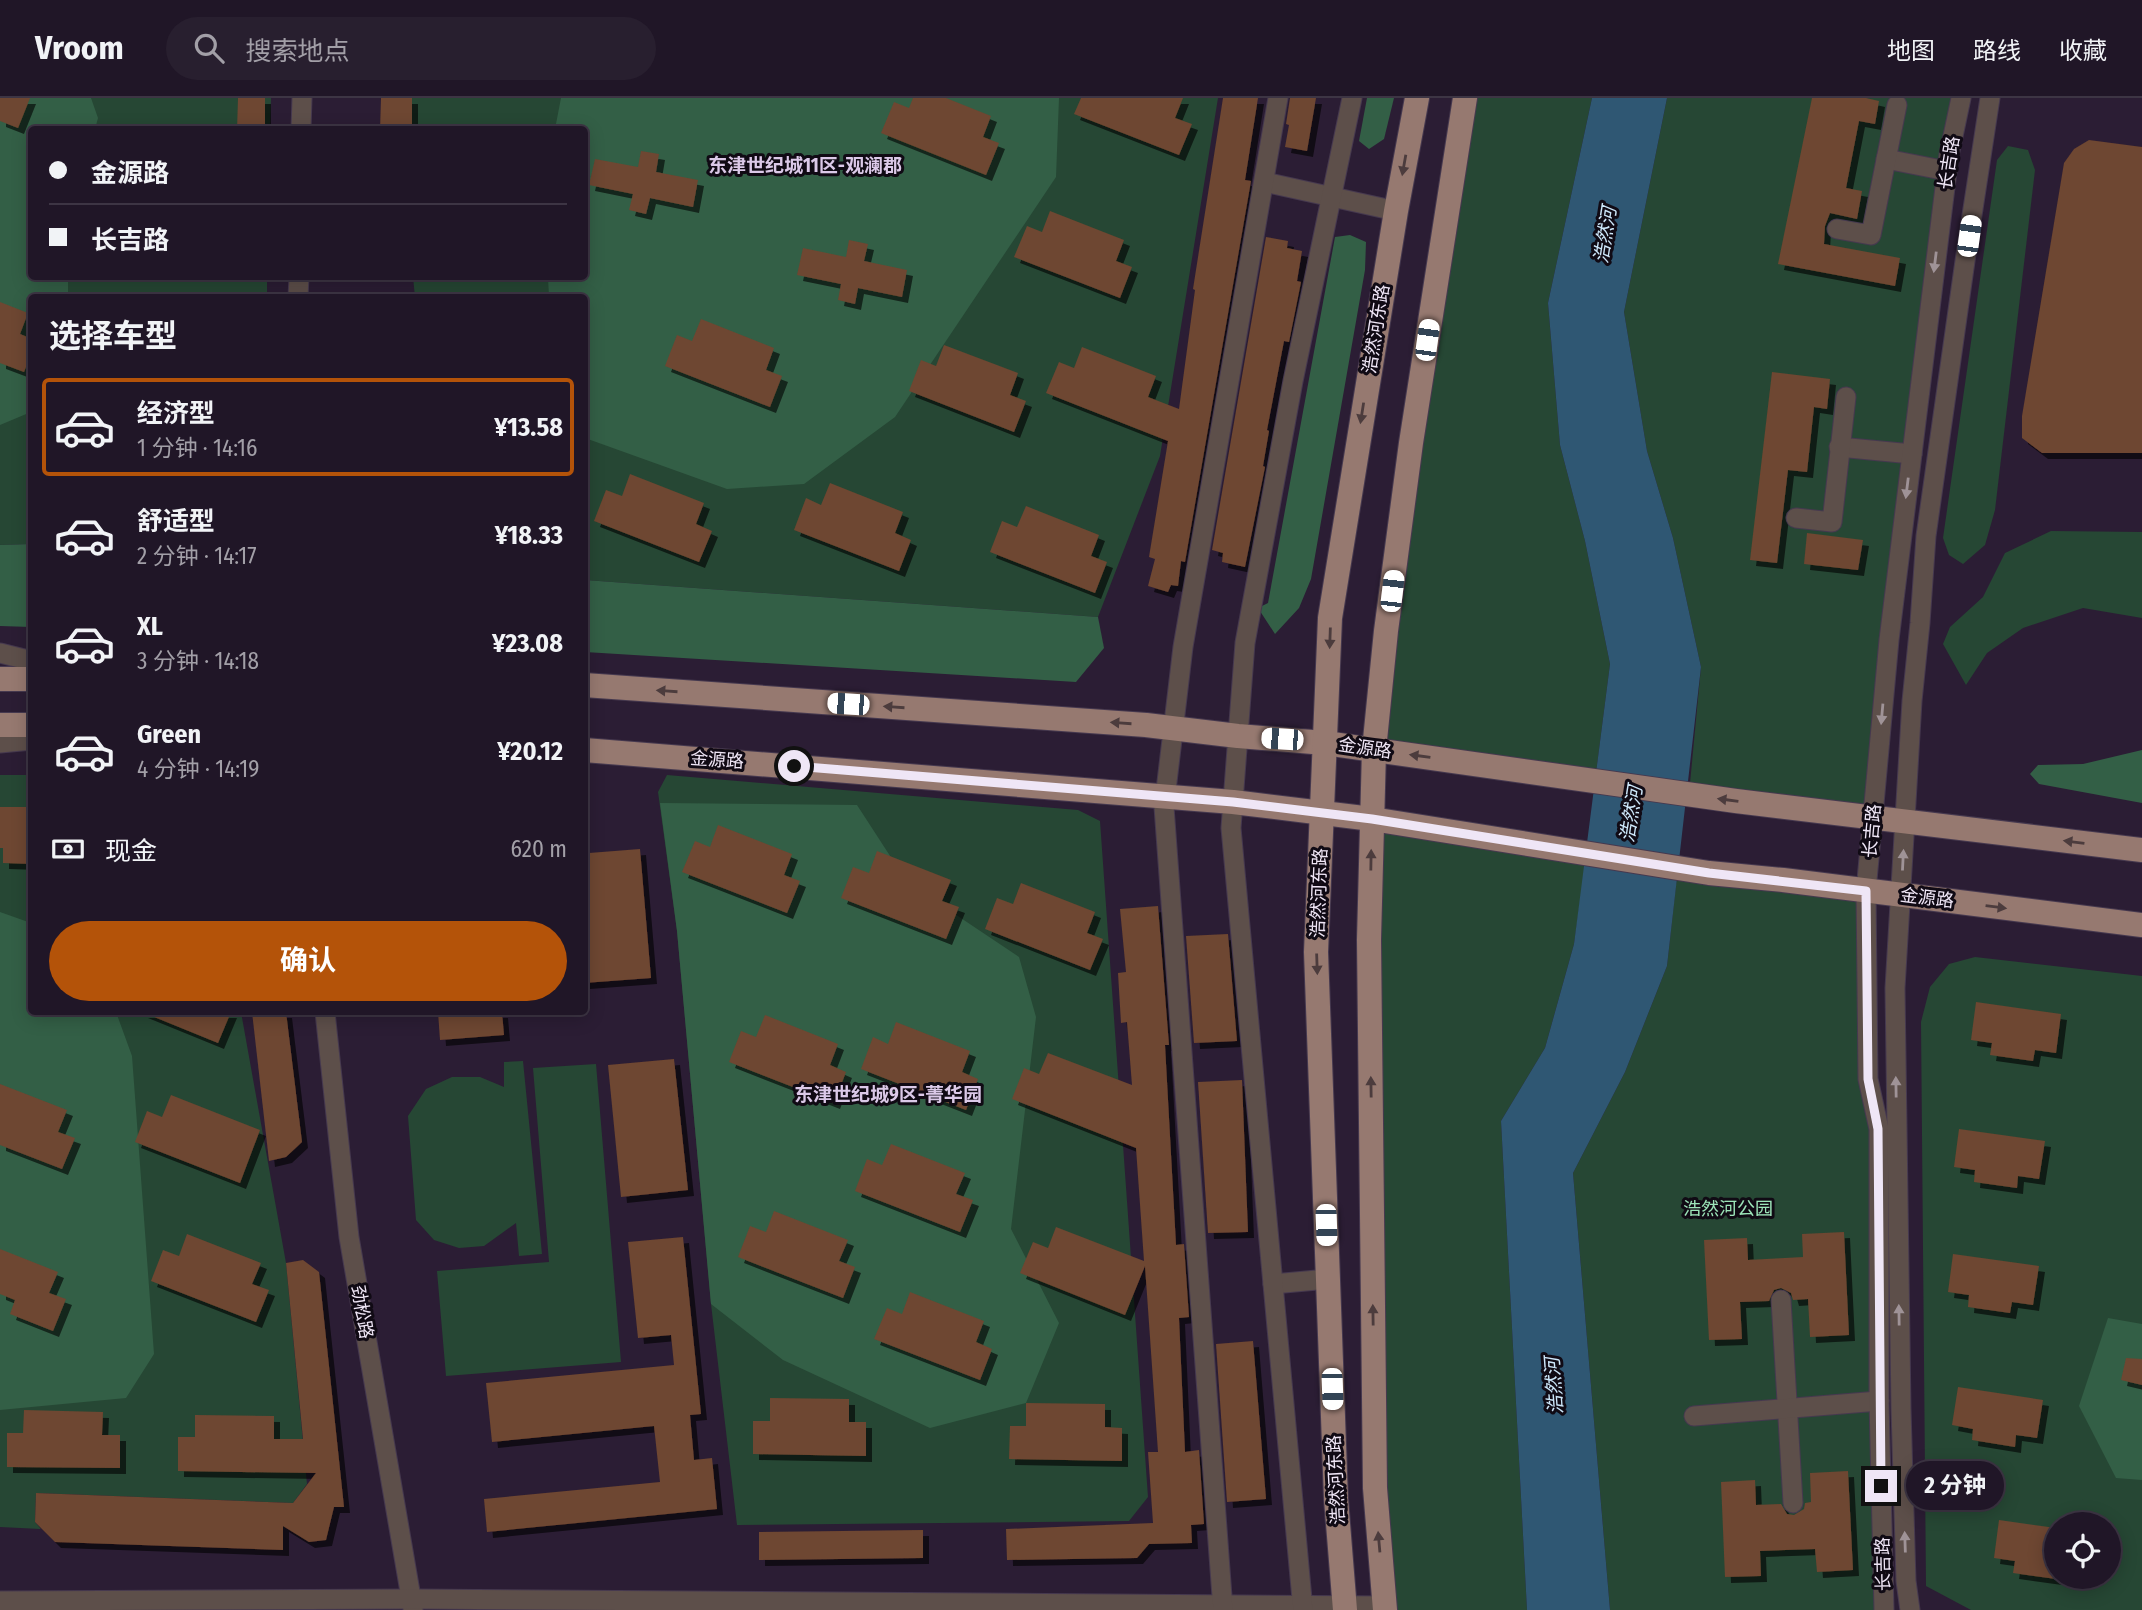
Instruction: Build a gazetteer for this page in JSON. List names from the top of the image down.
{
  "streets": {
    "main road": ["浩然河东路", "金源路"],
    "street": ["长吉路", "劲松路"]
  },
  "crossings": [
    ["长吉路", "金源路"],
    ["浩然河东路", "金源路"]
  ],
  "districts": ["东津世纪城11区-观澜郡", "东津世纪城9区-菁华园"],
  "water": ["浩然河"],
  "parks": ["浩然河公园"],
  "page": {
    "header": "Vroom",
    "search": "搜索地点",
    "nav": ["地图", "路线", "收藏"],
    "banner": ["金源路", "长吉路"],
    "heading": "选择车型",
    "list": [
      {
        "name": "经济型",
        "note": "1 分钟 · 14:16",
        "value": "¥13.58"
      },
      {
        "name": "舒适型",
        "note": "2 分钟 · 14:17",
        "value": "¥18.33"
      },
      {
        "name": "XL",
        "note": "3 分钟 · 14:18",
        "value": "¥23.08"
      },
      {
        "name": "Green",
        "note": "4 分钟 · 14:19",
        "value": "¥20.12"
      }
    ],
    "pay": ["现金", "620 m"],
    "buttons": "确认",
    "bubble": "2 分钟"
  }
}
